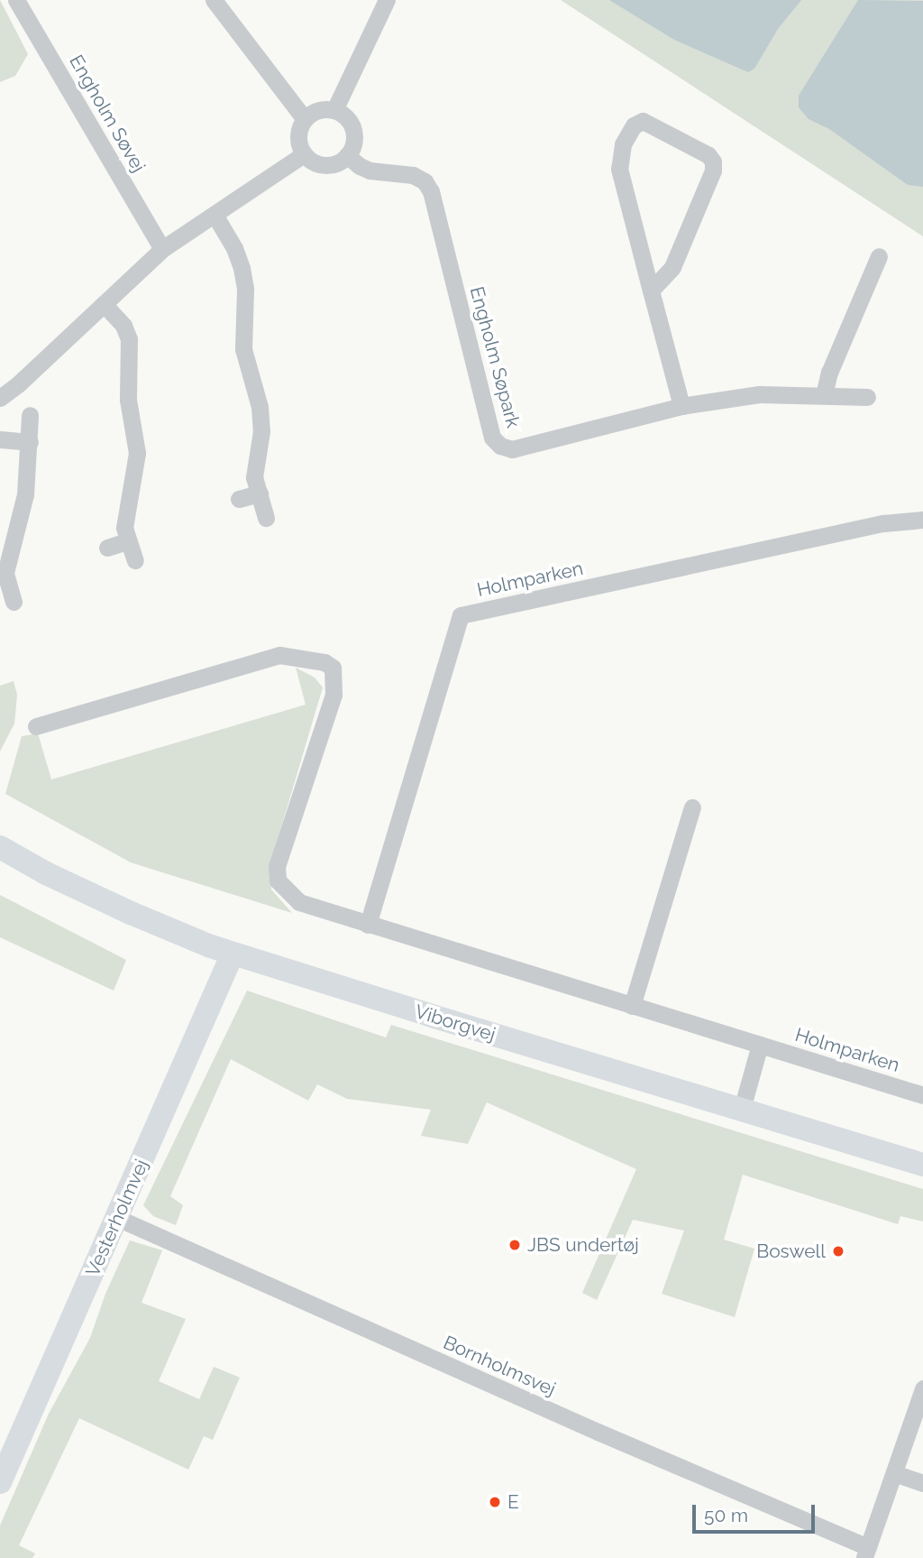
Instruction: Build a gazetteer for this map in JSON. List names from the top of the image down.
{
  "streets": {
    "street": [
      "Engholm Søvej",
      "Engholm Søpark",
      "Holmparken",
      "Viborgvej",
      "Vesterholmvej",
      "Bornholmsvej"
    ]
  },
  "crossings": [
    ["Viborgvej", "Vesterholmvej"],
    ["Vesterholmvej", "Bornholmsvej"]
  ],
  "places": ["JBS undertøj", "Boswell", "E"],
  "scale_bar": "50 m"
}
